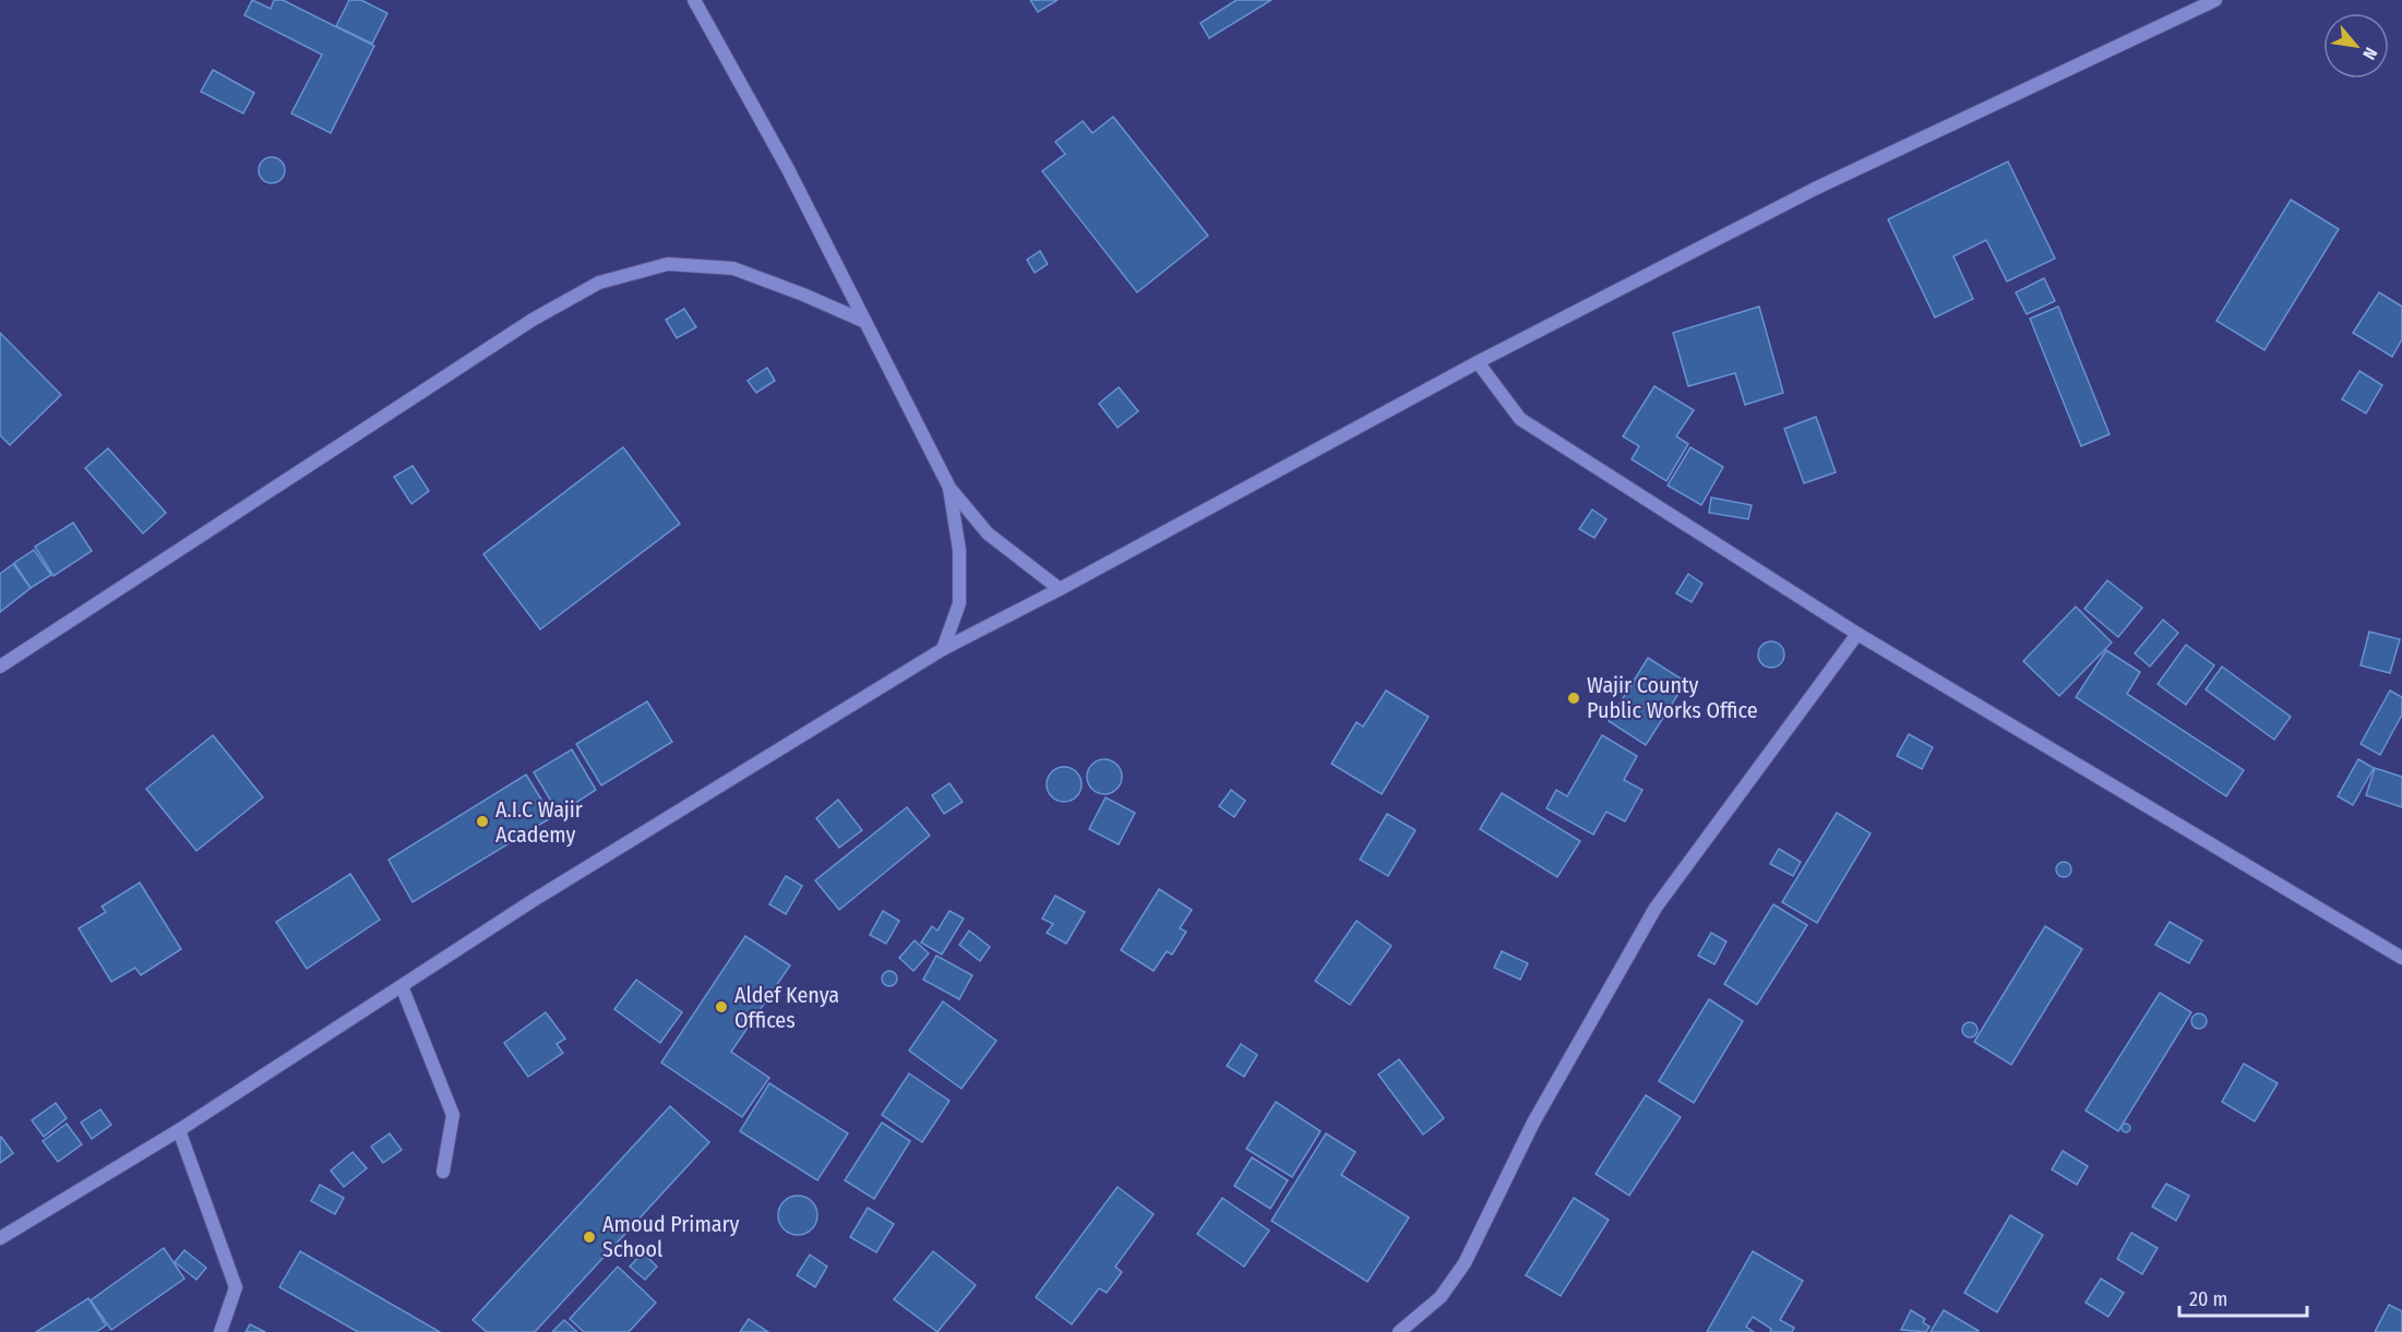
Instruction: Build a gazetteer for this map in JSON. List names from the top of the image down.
{
  "places": [
    "Wajir County Public Works Office",
    "A.I.C Wajir Academy",
    "Aldef Kenya Offices",
    "Amoud Primary School"
  ],
  "scale_bar": "20 m",
  "north": "bottom right"
}
